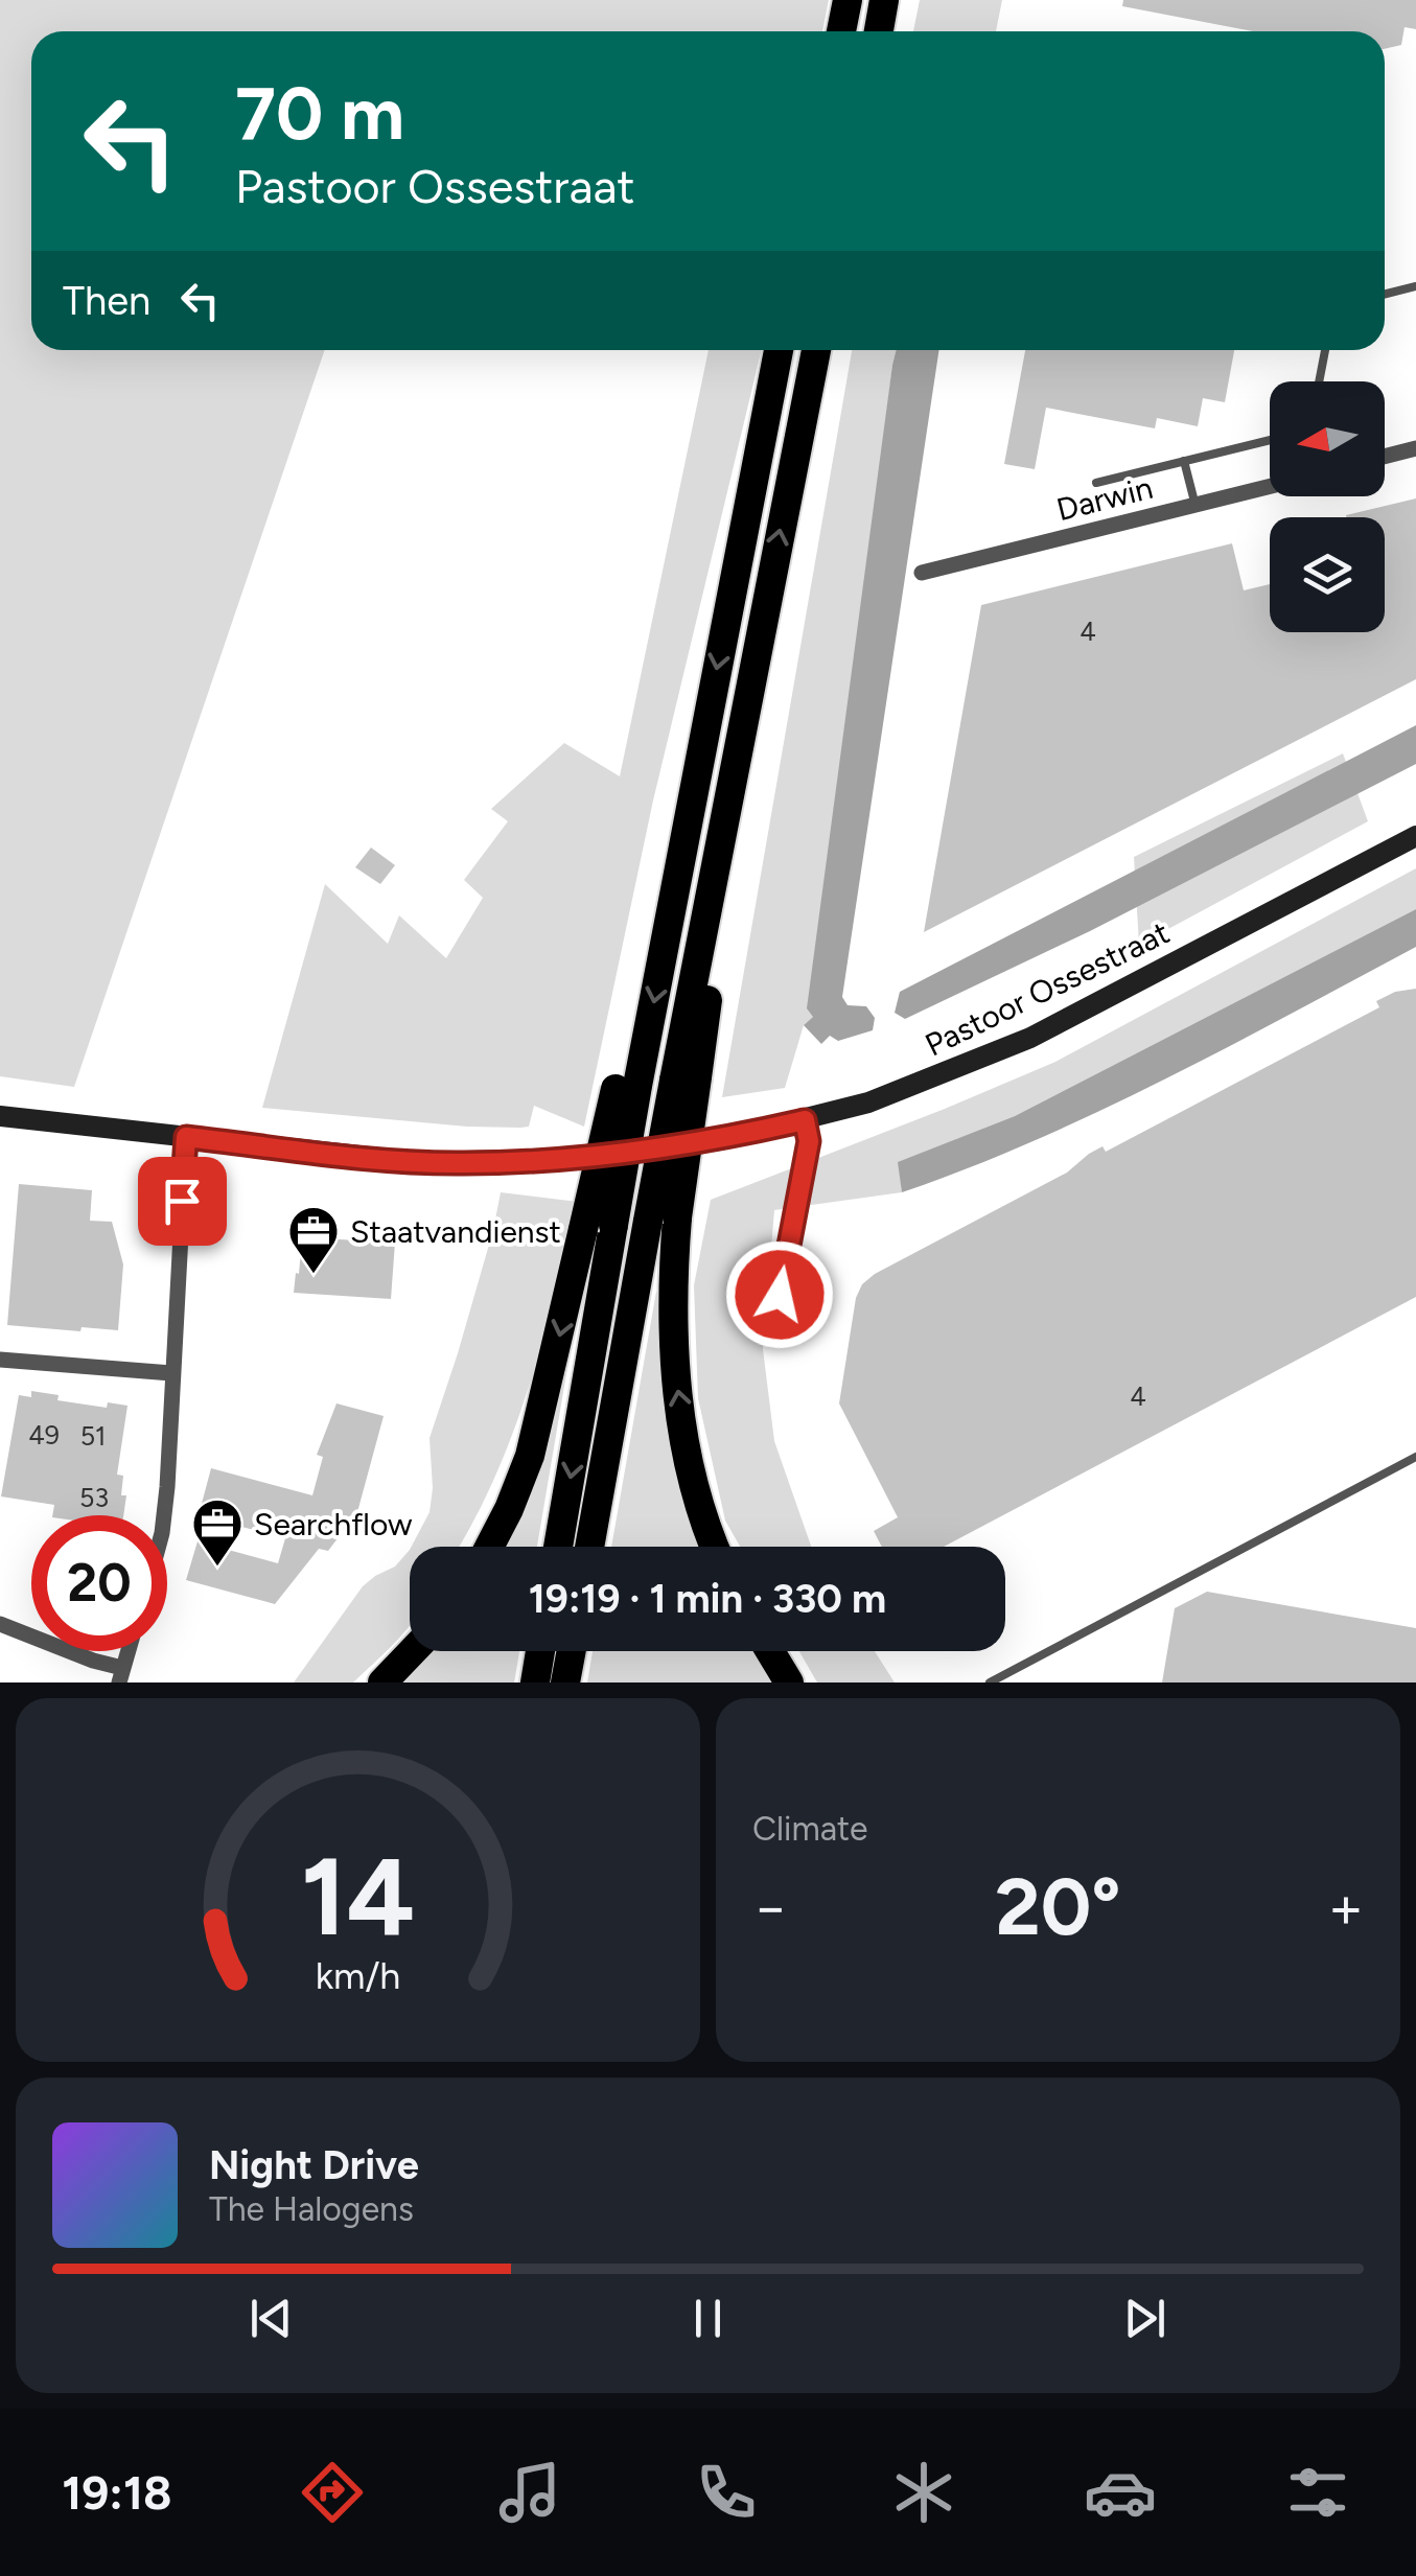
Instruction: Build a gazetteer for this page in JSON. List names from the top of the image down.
{
  "streets": {
    "main road": ["Pastoor Ossestraat"],
    "street": ["Darwin"]
  },
  "places": {
    "office": ["Staatvandienst", "Searchflow"]
  },
  "house_numbers": [
    "4",
    "4",
    "49",
    "51",
    "53"
  ],
  "north": "left",
  "page": {
    "turn": ["70 m", "Pastoor Ossestraat"],
    "then": "Then",
    "limit": "20",
    "trip": "19:19 · 1 min · 330 m",
    "tile": "Climate",
    "heat": ["−", "20°", "+"],
    "song": ["Night Drive", "The Halogens"],
    "tabs": "19:18",
    "gauge": ["14", "km/h"]
  }
}
